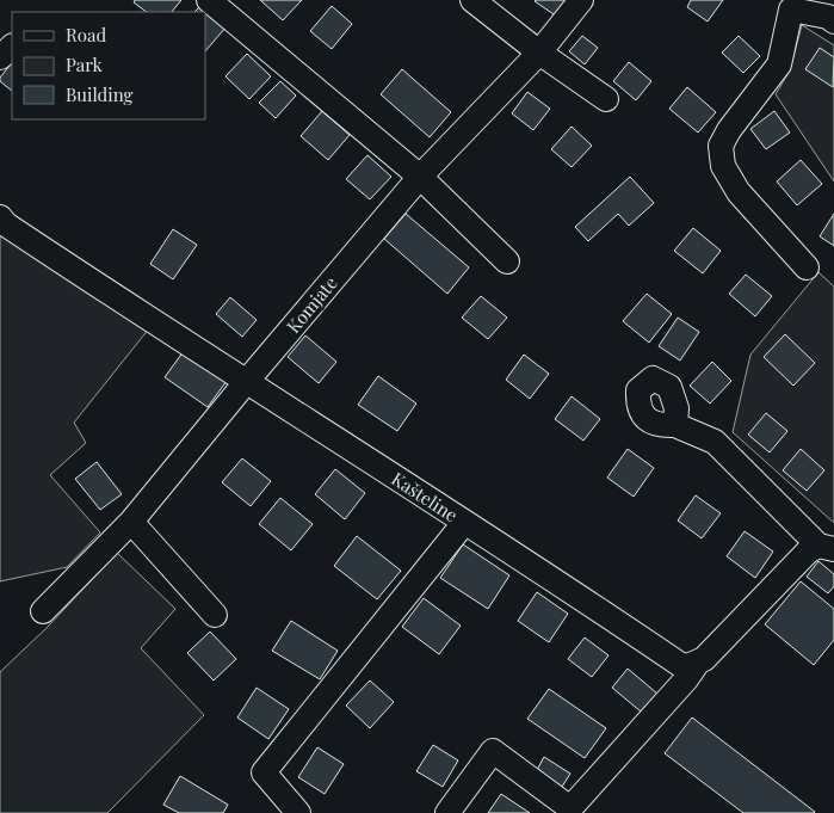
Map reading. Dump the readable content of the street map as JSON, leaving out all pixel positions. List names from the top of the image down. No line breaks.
{"streets":{"street":["Komjate","Kašteline"]},"crossings":[["Komjate","Kašteline"]],"legend":["Road","Park","Building"]}
